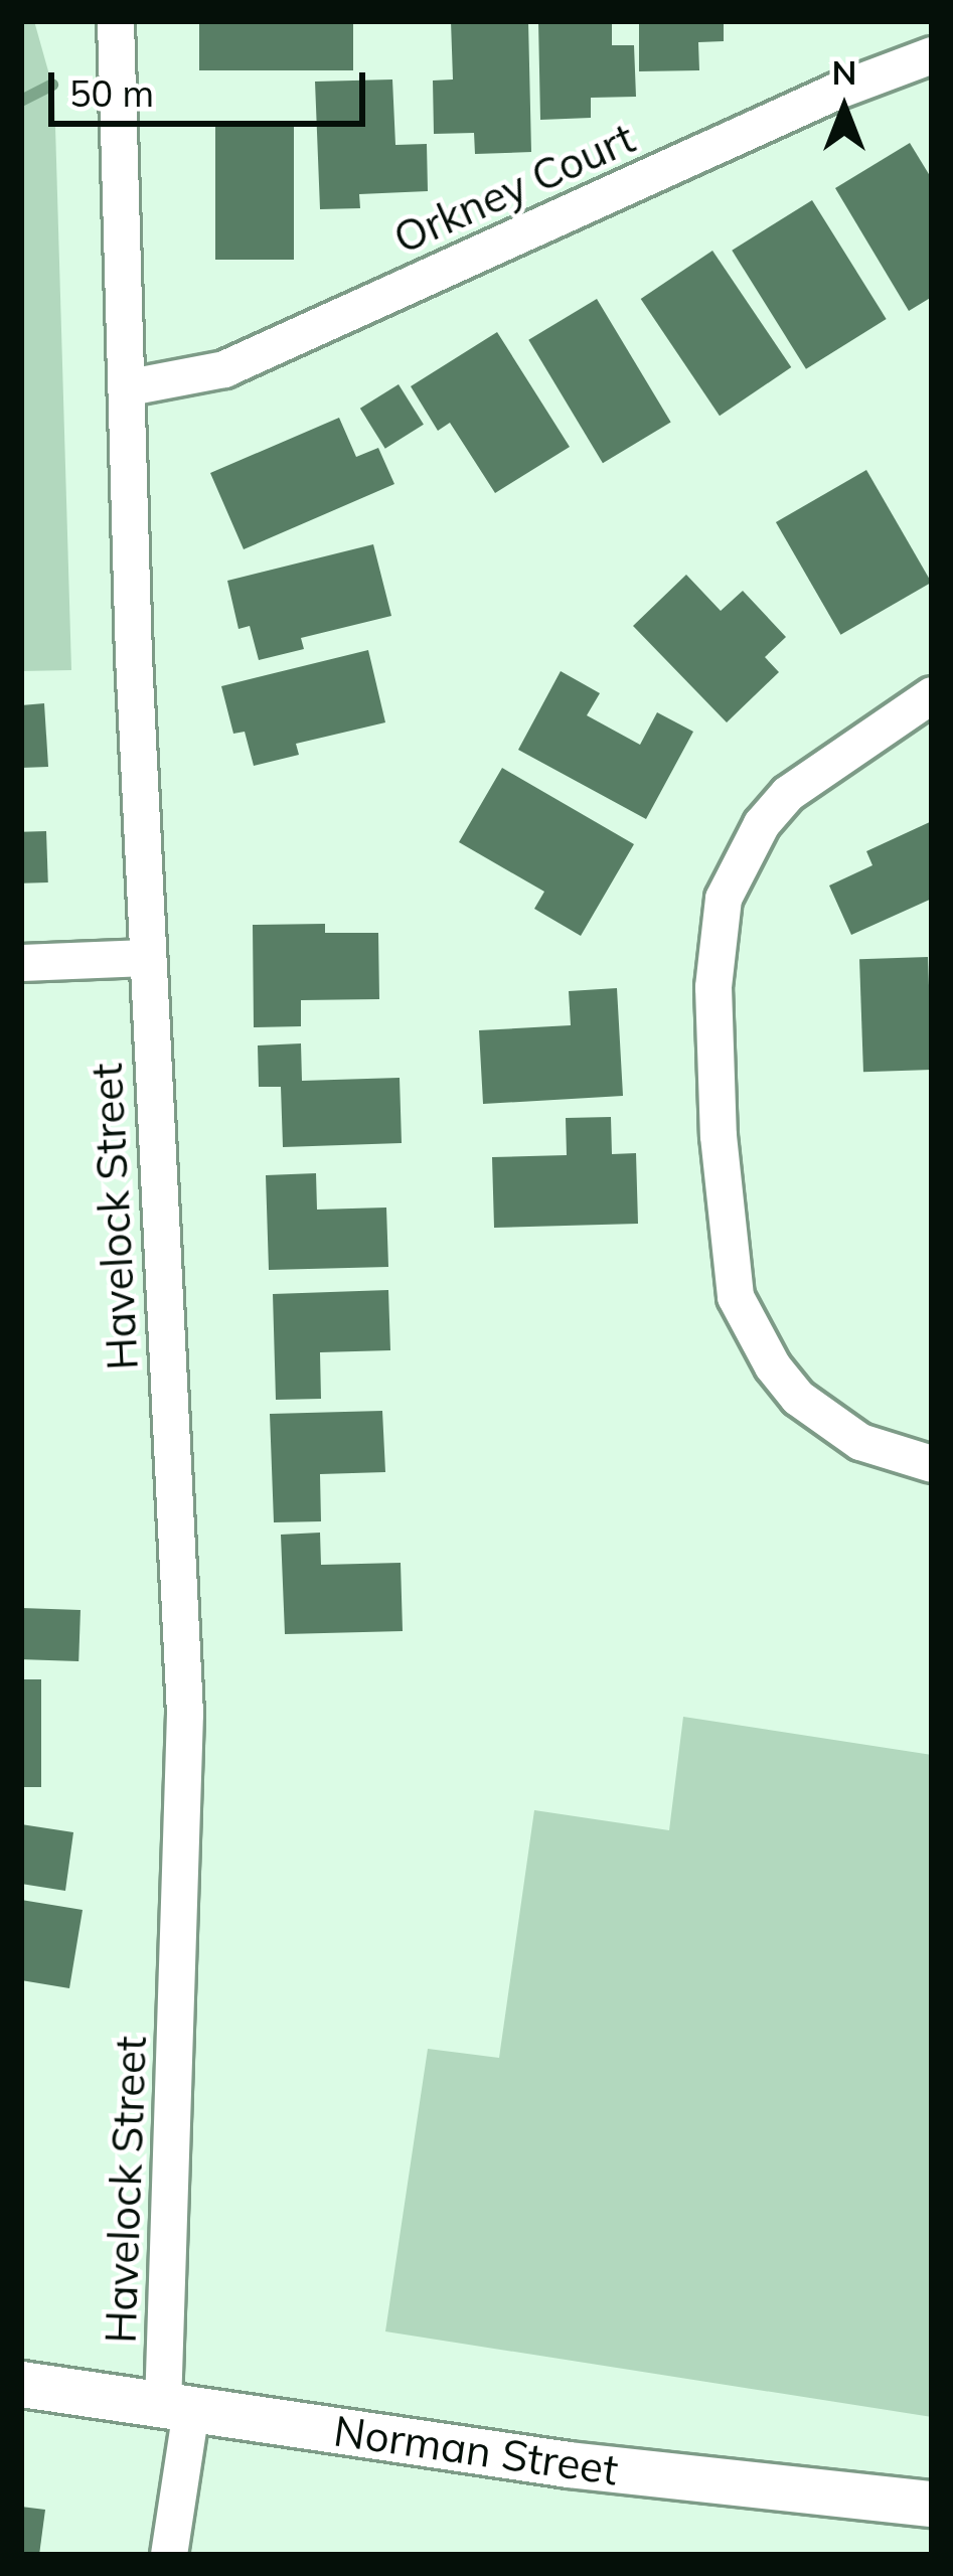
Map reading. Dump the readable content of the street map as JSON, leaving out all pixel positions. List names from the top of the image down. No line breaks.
{"streets":{"street":["Orkney Court","Havelock Street","Norman Street"]},"crossings":[["Orkney Court","Havelock Street"],["Havelock Street","Norman Street"]],"scale_bar":"50 m","north":"top"}
